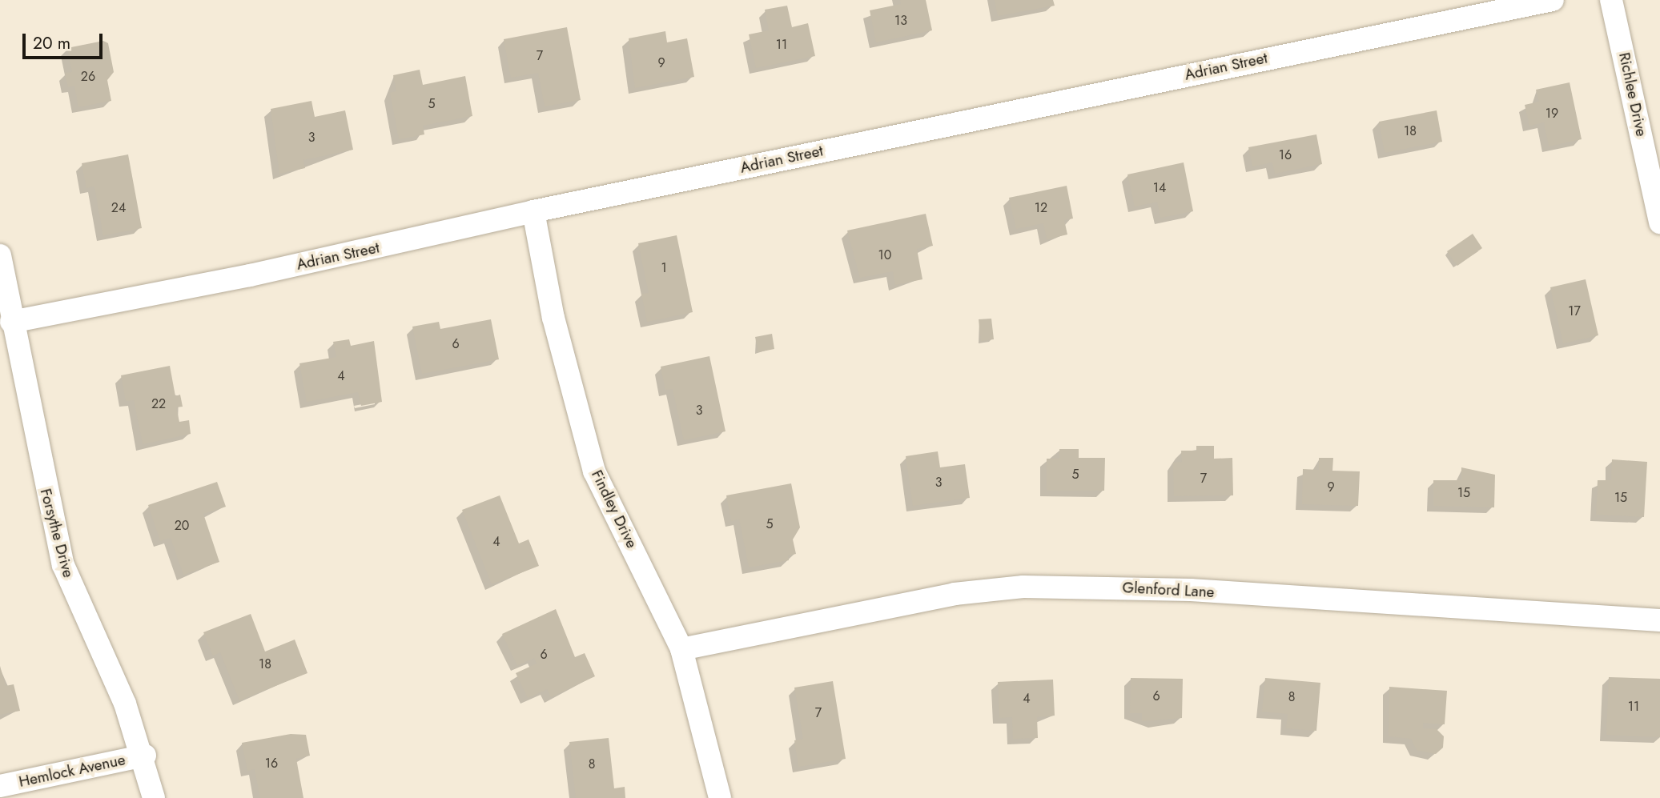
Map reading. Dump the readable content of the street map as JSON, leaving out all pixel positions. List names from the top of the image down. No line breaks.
{"streets":{"street":["Adrian Street","Richlee Drive","Findley Drive","Forsythe Drive","Glenford Lane","Hemlock Avenue"]},"crossings":[["Adrian Street","Findley Drive"],["Adrian Street","Forsythe Drive"],["Findley Drive","Glenford Lane"],["Forsythe Drive","Hemlock Avenue"]],"house_numbers":["13","11","7","9","26","5","19","18","3","16","14","24","12","10","1","17","6","4","22","3","5","7","3","9","15","15","5","20","4","6","18","6","8","4","11","7","16","8"],"scale_bar":"20 m"}
